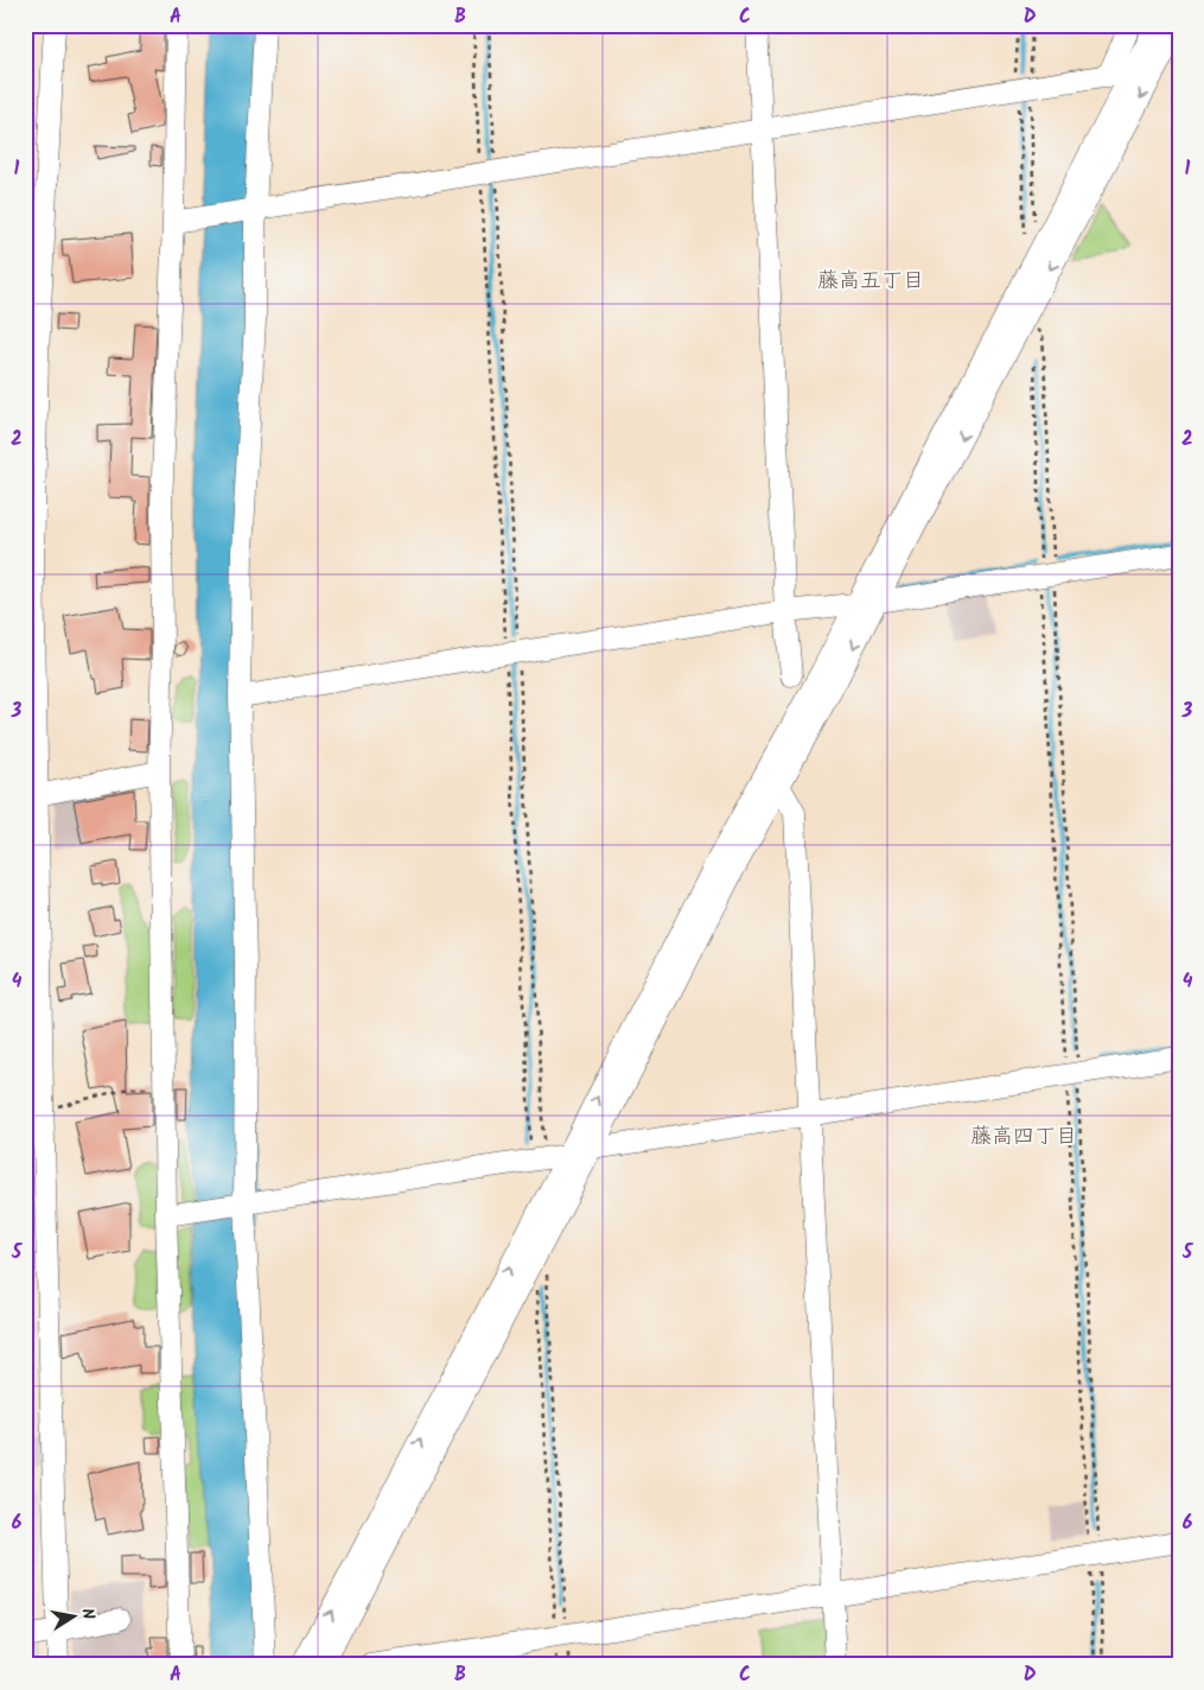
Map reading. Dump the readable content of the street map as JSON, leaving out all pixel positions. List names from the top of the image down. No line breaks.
{"districts":["藤高五丁目","藤高四丁目"],"north":"right","grid":{"columns":["A","B","C","D"],"rows":["1","2","3","4","5","6"]}}
